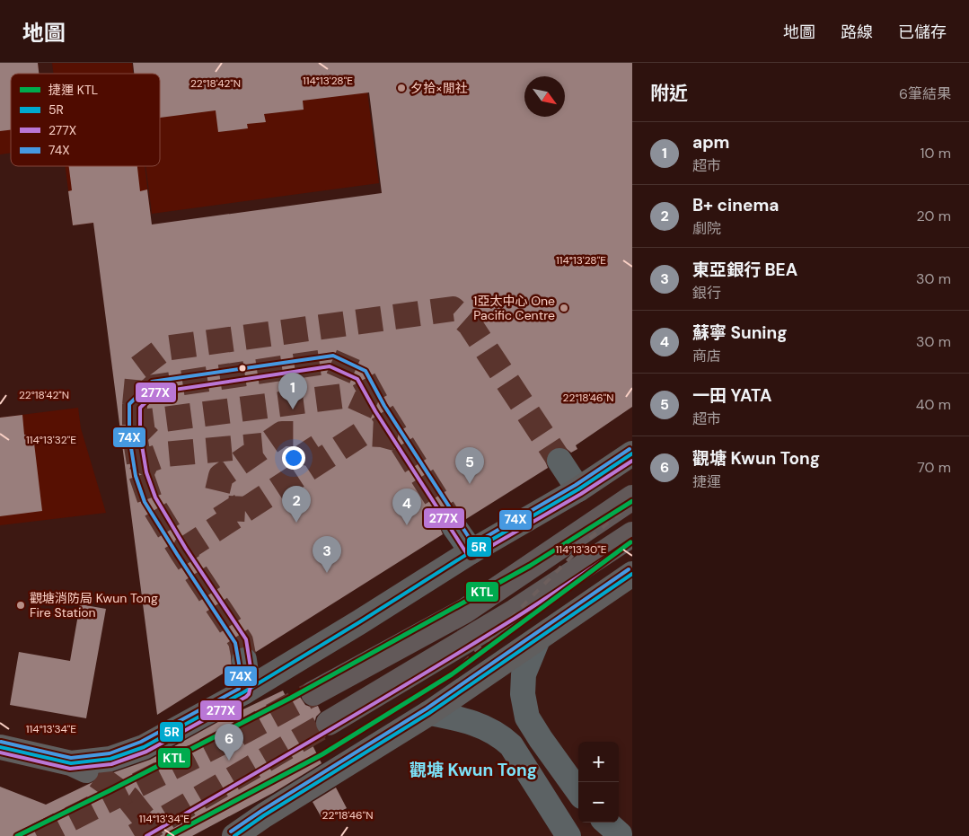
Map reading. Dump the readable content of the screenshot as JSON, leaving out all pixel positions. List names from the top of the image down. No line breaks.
{"districts":["觀塘 Kwun Tong"],"places":["夕拾×閒社","1亞太中心 One Pacific Centre","觀塘消防局 Kwun Tong Fire Station"],"lines":["transit line 74X","transit line 277X","transit line 5R","metro line KTL"],"legend":["捷運 KTL","5R","277X","74X"],"north":"bottom right","page":{"header":"地圖","nav":["地圖","路線","已儲存"],"heading":["附近","6筆結果"],"list":[{"mark":"1","name":"apm","note":"超市","value":"10 m"},{"mark":"2","name":"B+ cinema","note":"劇院","value":"20 m"},{"mark":"3","name":"東亞銀行 BEA","note":"銀行","value":"30 m"},{"mark":"4","name":"蘇寧 Suning","note":"商店","value":"30 m"},{"mark":"5","name":"一田 YATA","note":"超市","value":"40 m"},{"mark":"6","name":"觀塘 Kwun Tong","note":"捷運","value":"70 m"}],"pins":["1","5","2","4","3","6"],"map_buttons":["+","−"]},"coordinates":["114°13'28\"E","22°18'42\"N","22°18'46\"N","114°13'32\"E","114°13'30\"E","114°13'34\"E"]}
